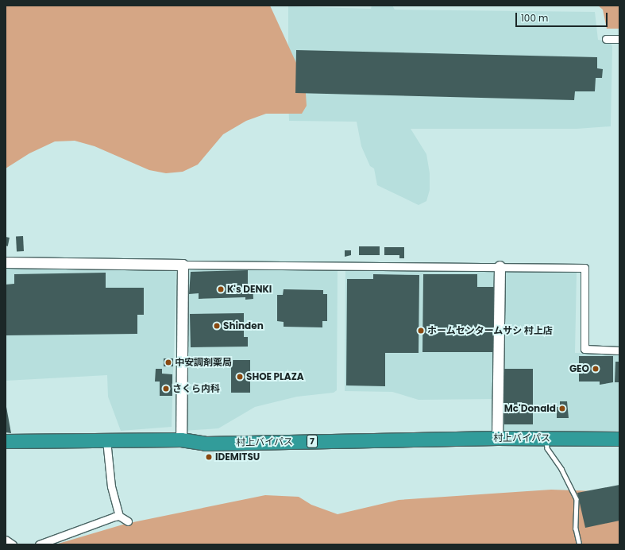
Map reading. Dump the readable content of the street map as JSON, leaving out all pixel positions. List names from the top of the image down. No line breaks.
{"streets":{"highway":["村上バイパス","7"]},"places":["K's DENKI","Shinden","ホームセンタームサシ 村上店","中安調剤薬局","GEO","SHOE PLAZA","さくら内科","Mc'Donald","IDEMITSU"],"scale_bar":"100 m"}
